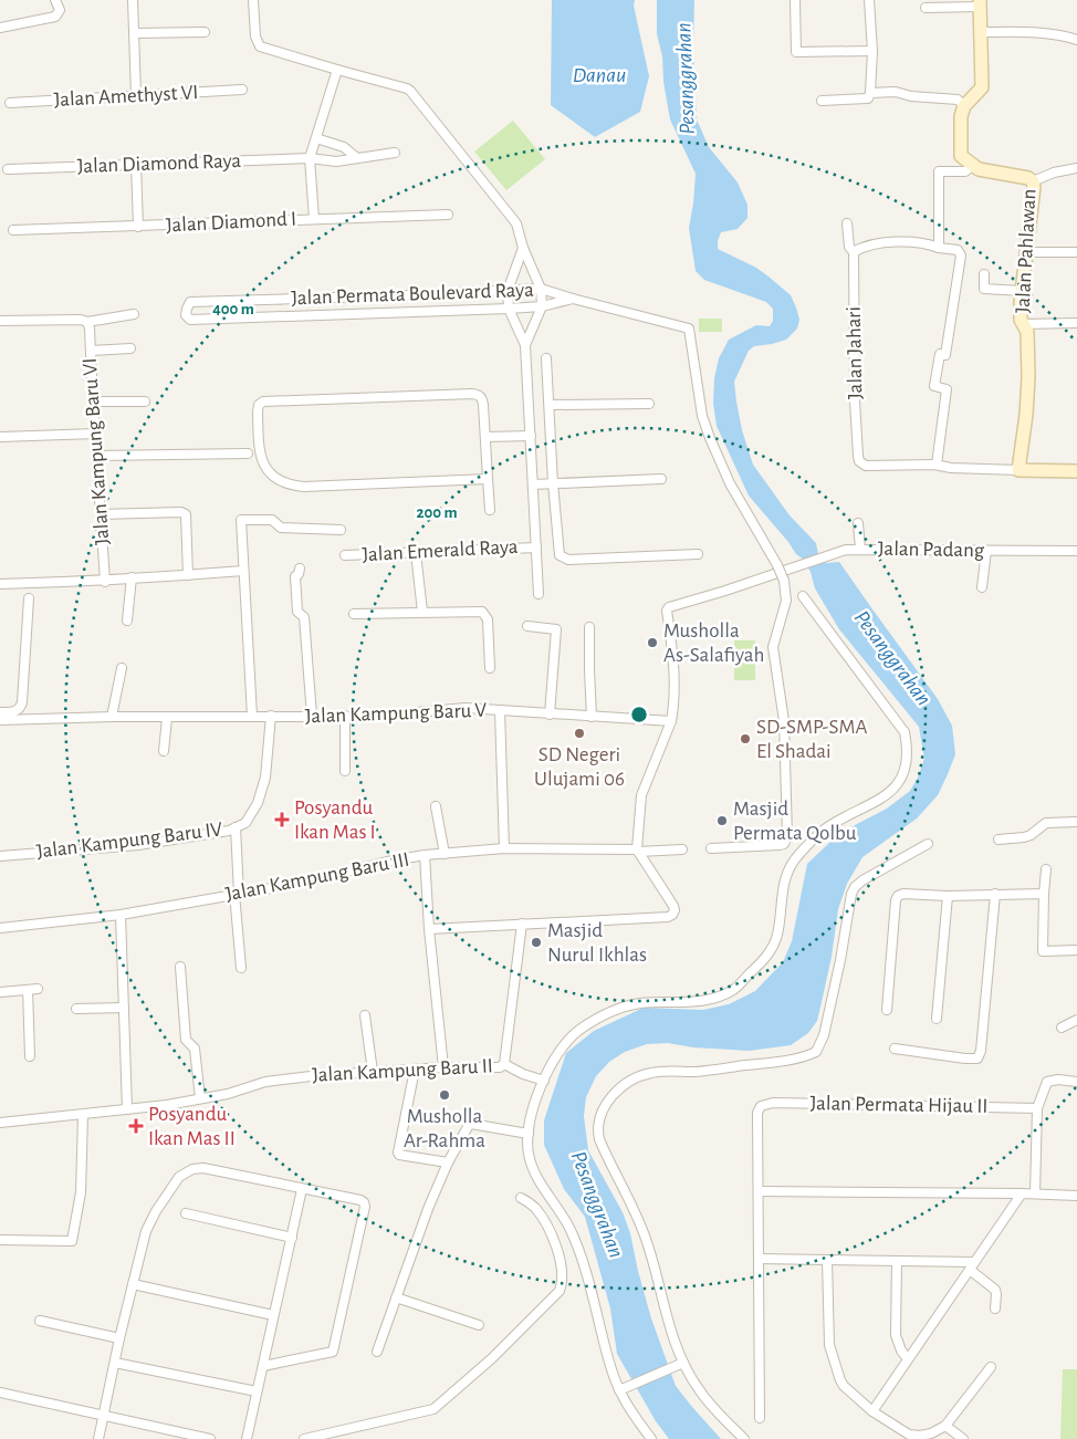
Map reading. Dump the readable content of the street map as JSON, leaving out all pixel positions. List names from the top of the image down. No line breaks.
{"streets":{"street":["Jalan Amethyst VI","Jalan Diamond Raya","Jalan Diamond I","Jalan Pahlawan","Jalan Permata Boulevard Raya","Jalan Jahari","Jalan Kampung Baru VI","Jalan Padang","Jalan Emerald Raya","Jalan Kampung Baru V","Jalan Kampung Baru IV","Jalan Kampung Baru III","Jalan Kampung Baru II","Jalan Permata Hijau II"]},"crossings":[["Jalan Pahlawan","Jalan Jahari"],["Jalan Padang","Jalan Kampung Baru V"],["Jalan Kampung Baru V","Jalan Kampung Baru IV"]],"water":["Danau","Pesanggrahan"],"places":{"other":["Musholla As-Salafiyah","SD Negeri Ulujami 06","SD-SMP-SMA El Shadai","Masjid Permata Qolbu","Masjid Nurul Ikhlas","Musholla Ar-Rahma"],"health":["Posyandu Ikan Mas I","Posyandu Ikan Mas II"]},"rings":["400 m","200 m"]}
